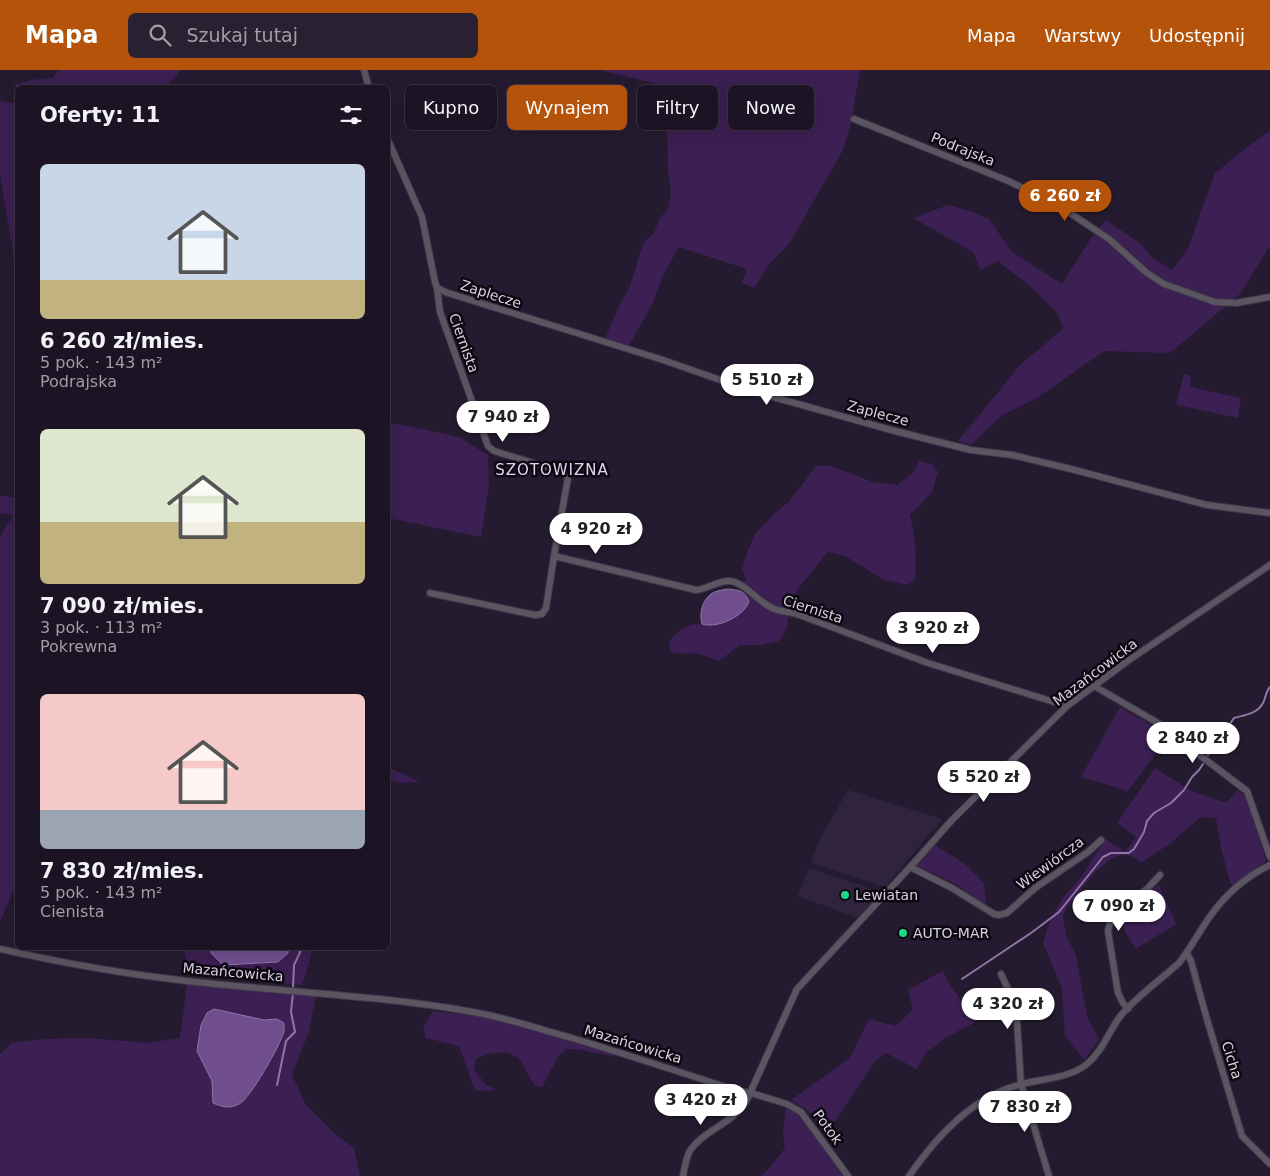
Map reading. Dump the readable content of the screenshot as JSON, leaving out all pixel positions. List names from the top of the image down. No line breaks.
{"streets":{"street":["Podrajska","Zaplecze","Ciernista","Mazańcowicka","Wiewiórcza","Cicha","Potok"]},"crossings":[["Zaplecze","Ciernista"],["Ciernista","Mazańcowicka"],["Mazańcowicka","Wiewiórcza"],["Mazańcowicka","Potok"]],"districts":["SZOTOWIZNA"],"places":["Lewiatan","AUTO-MAR"],"page":{"header":"Mapa","search":"Szukaj tutaj","nav":["Mapa","Warstwy","Udostępnij"],"chip":["Kupno","Wynajem","Filtry","Nowe"],"heading":"Oferty: 11","list":[{"name":"6 260 zł/mies.","note":"5 pok. · 143 m² · Podrajska"},{"name":"7 090 zł/mies.","note":"3 pok. · 113 m² · Pokrewna"},{"name":"7 830 zł/mies.","note":"5 pok. · 143 m² · Cienista"}],"price":["6 260 zł","5 510 zł","7 940 zł","4 920 zł","3 920 zł","2 840 zł","5 520 zł","7 090 zł","4 320 zł","3 420 zł","7 830 zł"]}}
